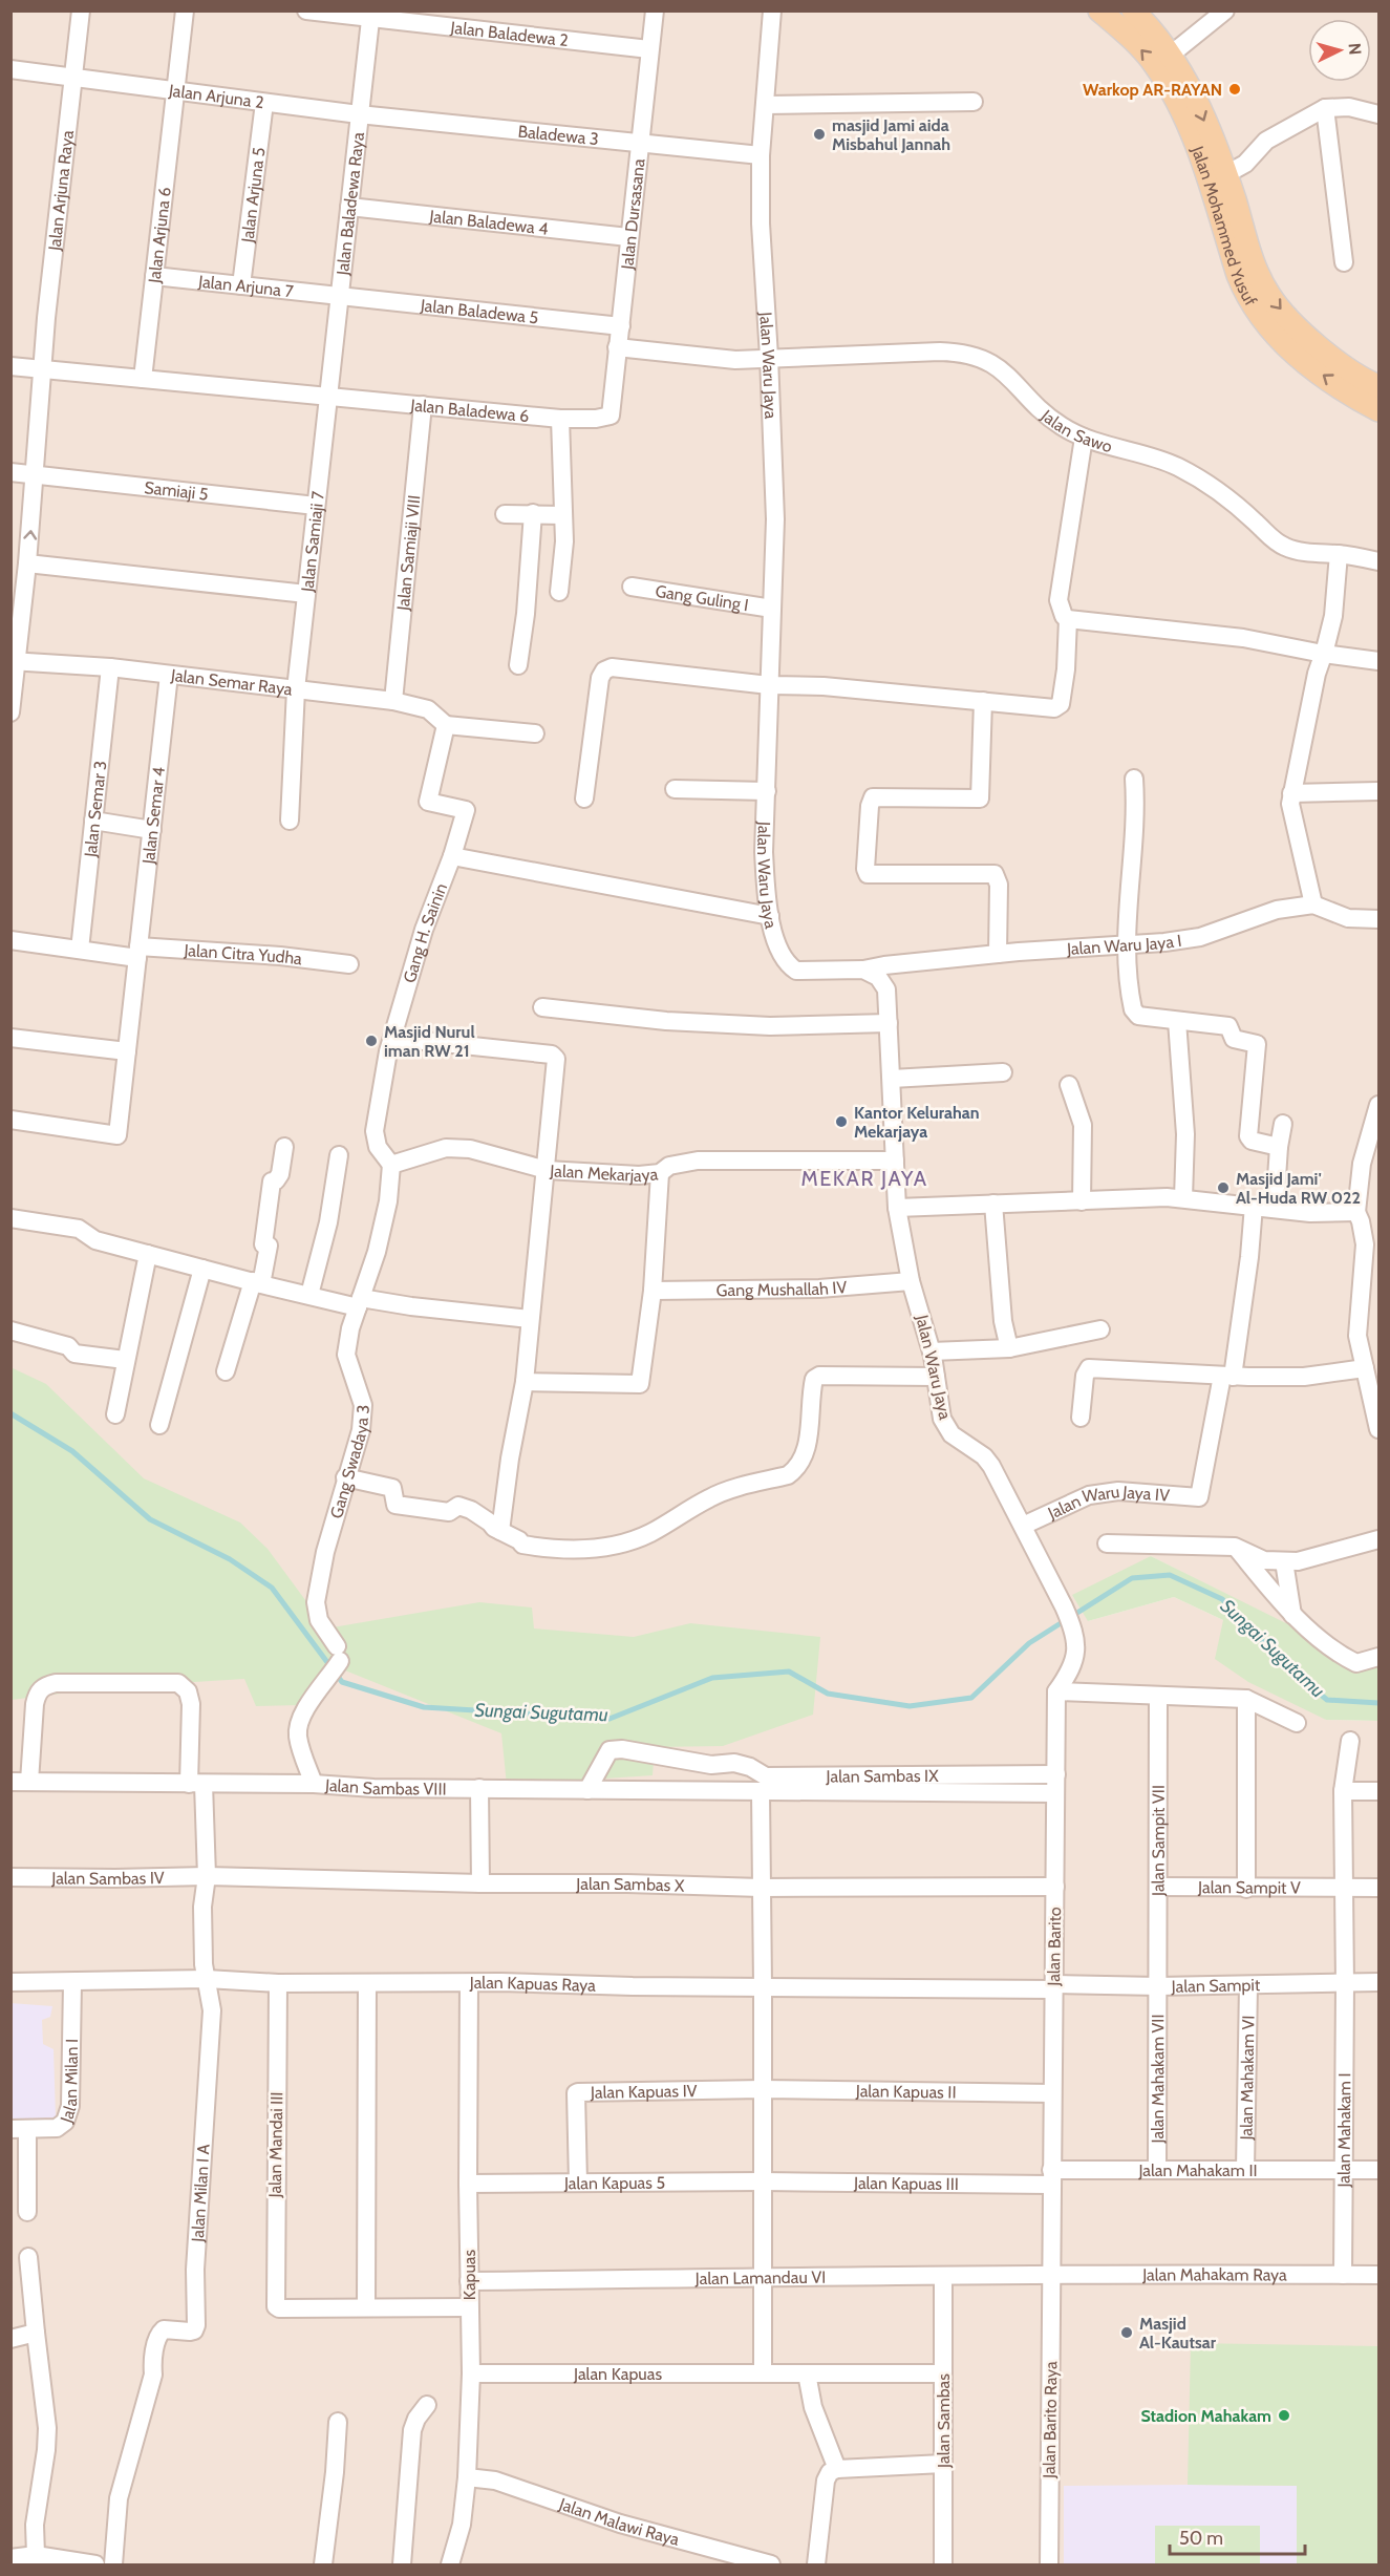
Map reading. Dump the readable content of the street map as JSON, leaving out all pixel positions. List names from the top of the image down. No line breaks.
{"streets":{"main road":["Jalan Mohammed Yusuf"],"street":["Jalan Baladewa 2","Jalan Arjuna 2","Baladewa 3","Jalan Arjuna Raya","Jalan Arjuna 5","Jalan Baladewa Raya","Jalan Dursasana","Jalan Baladewa 4","Jalan Arjuna 6","Jalan Arjuna 7","Jalan Baladewa 5","Jalan Waru Jaya","Jalan Baladewa 6","Jalan Sawo","Samiaji 5","Jalan Samiaji 7","Jalan Samiaji VIII","Gang Guling I","Jalan Semar Raya","Jalan Semar 3","Jalan Semar 4","Gang H. Sainin","Jalan Waru Jaya I","Jalan Citra Yudha","Jalan Mekarjaya","Gang Mushallah IV","Gang Swadaya 3","Jalan Waru Jaya IV","Jalan Sambas IX","Jalan Sambas VIII","Jalan Sampit VII","Jalan Sambas IV","Jalan Sambas X","Jalan Sampit V","Jalan Barito","Jalan Kapuas Raya","Jalan Sampit","Jalan Mahakam VI","Jalan Milan I","Jalan Mahakam VII","Jalan Kapuas IV","Jalan Kapuas II","Jalan Mahakam I","Jalan Mandai III","Jalan Mahakam II","Jalan Kapuas 5","Jalan Kapuas III","Jalan Milan I A","Jalan Mahakam Raya","Kapuas","Jalan Lamandau VI","Jalan Kapuas","Jalan Barito Raya","Jalan Sambas","Jalan Malawi Raya"]},"crossings":[["Jalan Baladewa 2","Jalan Baladewa Raya"],["Jalan Baladewa 2","Jalan Dursasana"],["Jalan Arjuna 2","Baladewa 3"],["Jalan Arjuna 2","Jalan Arjuna Raya"],["Jalan Arjuna 2","Jalan Arjuna 5"],["Jalan Arjuna 2","Jalan Baladewa Raya"],["Jalan Arjuna 2","Jalan Arjuna 6"],["Baladewa 3","Jalan Baladewa Raya"],["Baladewa 3","Jalan Dursasana"],["Baladewa 3","Jalan Waru Jaya"],["Jalan Arjuna Raya","Jalan Baladewa 6"],["Jalan Arjuna Raya","Samiaji 5"],["Jalan Arjuna Raya","Jalan Semar Raya"],["Jalan Arjuna 5","Jalan Arjuna 7"],["Jalan Baladewa Raya","Jalan Baladewa 4"],["Jalan Baladewa Raya","Jalan Arjuna 7"],["Jalan Baladewa Raya","Jalan Baladewa 5"],["Jalan Baladewa Raya","Jalan Baladewa 6"],["Jalan Baladewa Raya","Jalan Samiaji 7"],["Jalan Dursasana","Jalan Baladewa 4"],["Jalan Dursasana","Jalan Baladewa 5"],["Jalan Dursasana","Jalan Baladewa 6"],["Jalan Dursasana","Jalan Sawo"],["Jalan Arjuna 6","Jalan Arjuna 7"],["Jalan Arjuna 6","Jalan Baladewa 6"],["Jalan Arjuna 7","Jalan Baladewa 5"],["Jalan Waru Jaya","Jalan Sawo"],["Jalan Waru Jaya","Gang Guling I"],["Jalan Waru Jaya","Jalan Waru Jaya I"],["Jalan Waru Jaya","Jalan Mekarjaya"],["Jalan Waru Jaya","Gang Mushallah IV"],["Jalan Waru Jaya","Jalan Waru Jaya IV"],["Jalan Waru Jaya","Jalan Barito"],["Jalan Baladewa 6","Jalan Samiaji 7"],["Jalan Baladewa 6","Jalan Samiaji VIII"],["Samiaji 5","Jalan Samiaji 7"],["Jalan Samiaji 7","Jalan Semar Raya"],["Jalan Samiaji VIII","Jalan Semar Raya"],["Jalan Semar Raya","Jalan Semar 3"],["Jalan Semar Raya","Jalan Semar 4"],["Jalan Semar Raya","Gang H. Sainin"],["Jalan Semar 3","Jalan Citra Yudha"],["Jalan Semar 4","Jalan Citra Yudha"],["Gang H. Sainin","Jalan Mekarjaya"],["Gang H. Sainin","Gang Swadaya 3"],["Jalan Mekarjaya","Gang Swadaya 3"],["Gang Swadaya 3","Jalan Sambas VIII"],["Jalan Sambas IX","Jalan Sambas VIII"],["Jalan Sambas IX","Jalan Barito"],["Jalan Sambas VIII","Jalan Barito"],["Jalan Sampit VII","Jalan Sampit V"],["Jalan Sampit VII","Jalan Sampit"],["Jalan Sampit VII","Jalan Mahakam VII"],["Jalan Sambas IV","Jalan Sambas X"],["Jalan Sambas X","Jalan Barito"],["Jalan Sampit V","Jalan Mahakam I"],["Jalan Barito","Jalan Kapuas Raya"],["Jalan Barito","Jalan Sampit"],["Jalan Barito","Jalan Kapuas II"],["Jalan Barito","Jalan Mahakam II"],["Jalan Barito","Jalan Kapuas III"],["Jalan Barito","Jalan Mahakam Raya"],["Jalan Barito","Jalan Lamandau VI"],["Jalan Barito","Jalan Barito Raya"],["Jalan Kapuas Raya","Jalan Sampit"],["Jalan Kapuas Raya","Jalan Milan I"],["Jalan Kapuas Raya","Jalan Mandai III"],["Jalan Kapuas Raya","Jalan Milan I A"],["Jalan Kapuas Raya","Kapuas"],["Jalan Sampit","Jalan Mahakam VI"],["Jalan Sampit","Jalan Mahakam VII"],["Jalan Sampit","Jalan Mahakam I"],["Jalan Mahakam VI","Jalan Mahakam II"],["Jalan Mahakam VII","Jalan Mahakam II"],["Jalan Kapuas IV","Jalan Kapuas II"],["Jalan Kapuas IV","Jalan Kapuas 5"],["Jalan Mahakam I","Jalan Mahakam II"],["Jalan Mahakam I","Jalan Mahakam Raya"],["Jalan Mahakam II","Jalan Kapuas III"],["Jalan Kapuas 5","Jalan Kapuas III"],["Jalan Kapuas 5","Kapuas"],["Jalan Mahakam Raya","Jalan Lamandau VI"],["Jalan Mahakam Raya","Jalan Barito Raya"],["Kapuas","Jalan Lamandau VI"],["Kapuas","Jalan Kapuas"],["Kapuas","Jalan Malawi Raya"],["Jalan Lamandau VI","Jalan Barito Raya"],["Jalan Lamandau VI","Jalan Sambas"],["Jalan Kapuas","Jalan Sambas"]],"districts":["MEKAR JAYA"],"water":["Sungai Sugutamu"],"places":["Warkop AR-RAYAN","masjid Jami aida Misbahul Jannah","Masjid Nurul iman RW 21","Kantor Kelurahan Mekarjaya","Masjid Jami' Al-Huda RW 022","Masjid Al-Kautsar","Stadion Mahakam"],"scale_bar":"50 m","north":"right"}
